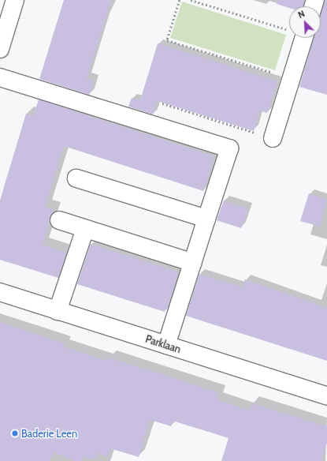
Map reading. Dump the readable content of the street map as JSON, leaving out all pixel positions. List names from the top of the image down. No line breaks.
{"streets":{"street":["Parklaan"]},"places":["Baderie Leen"],"north":"top left"}
